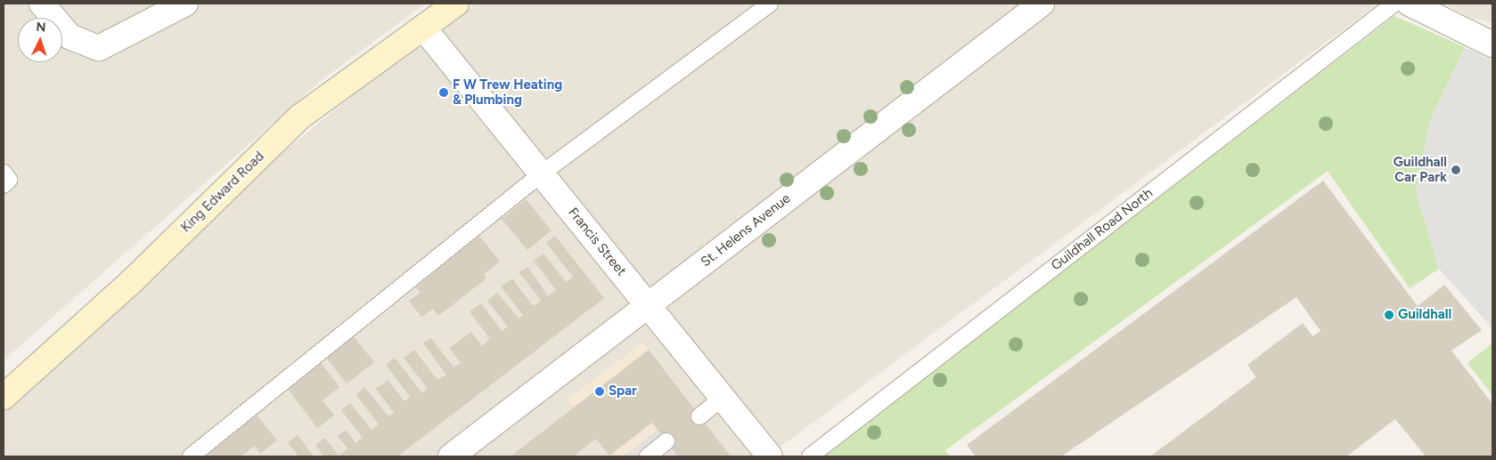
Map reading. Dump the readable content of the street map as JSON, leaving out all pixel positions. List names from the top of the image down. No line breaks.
{"streets":{"street":["King Edward Road","St. Helens Avenue","Francis Street"],"lane":["Guildhall Road North"]},"crossings":[["King Edward Road","Francis Street"],["St. Helens Avenue","Francis Street"]],"places":["F W Trew Heating & Plumbing","Guildhall Car Park","Guildhall","Spar"],"north":"top"}
